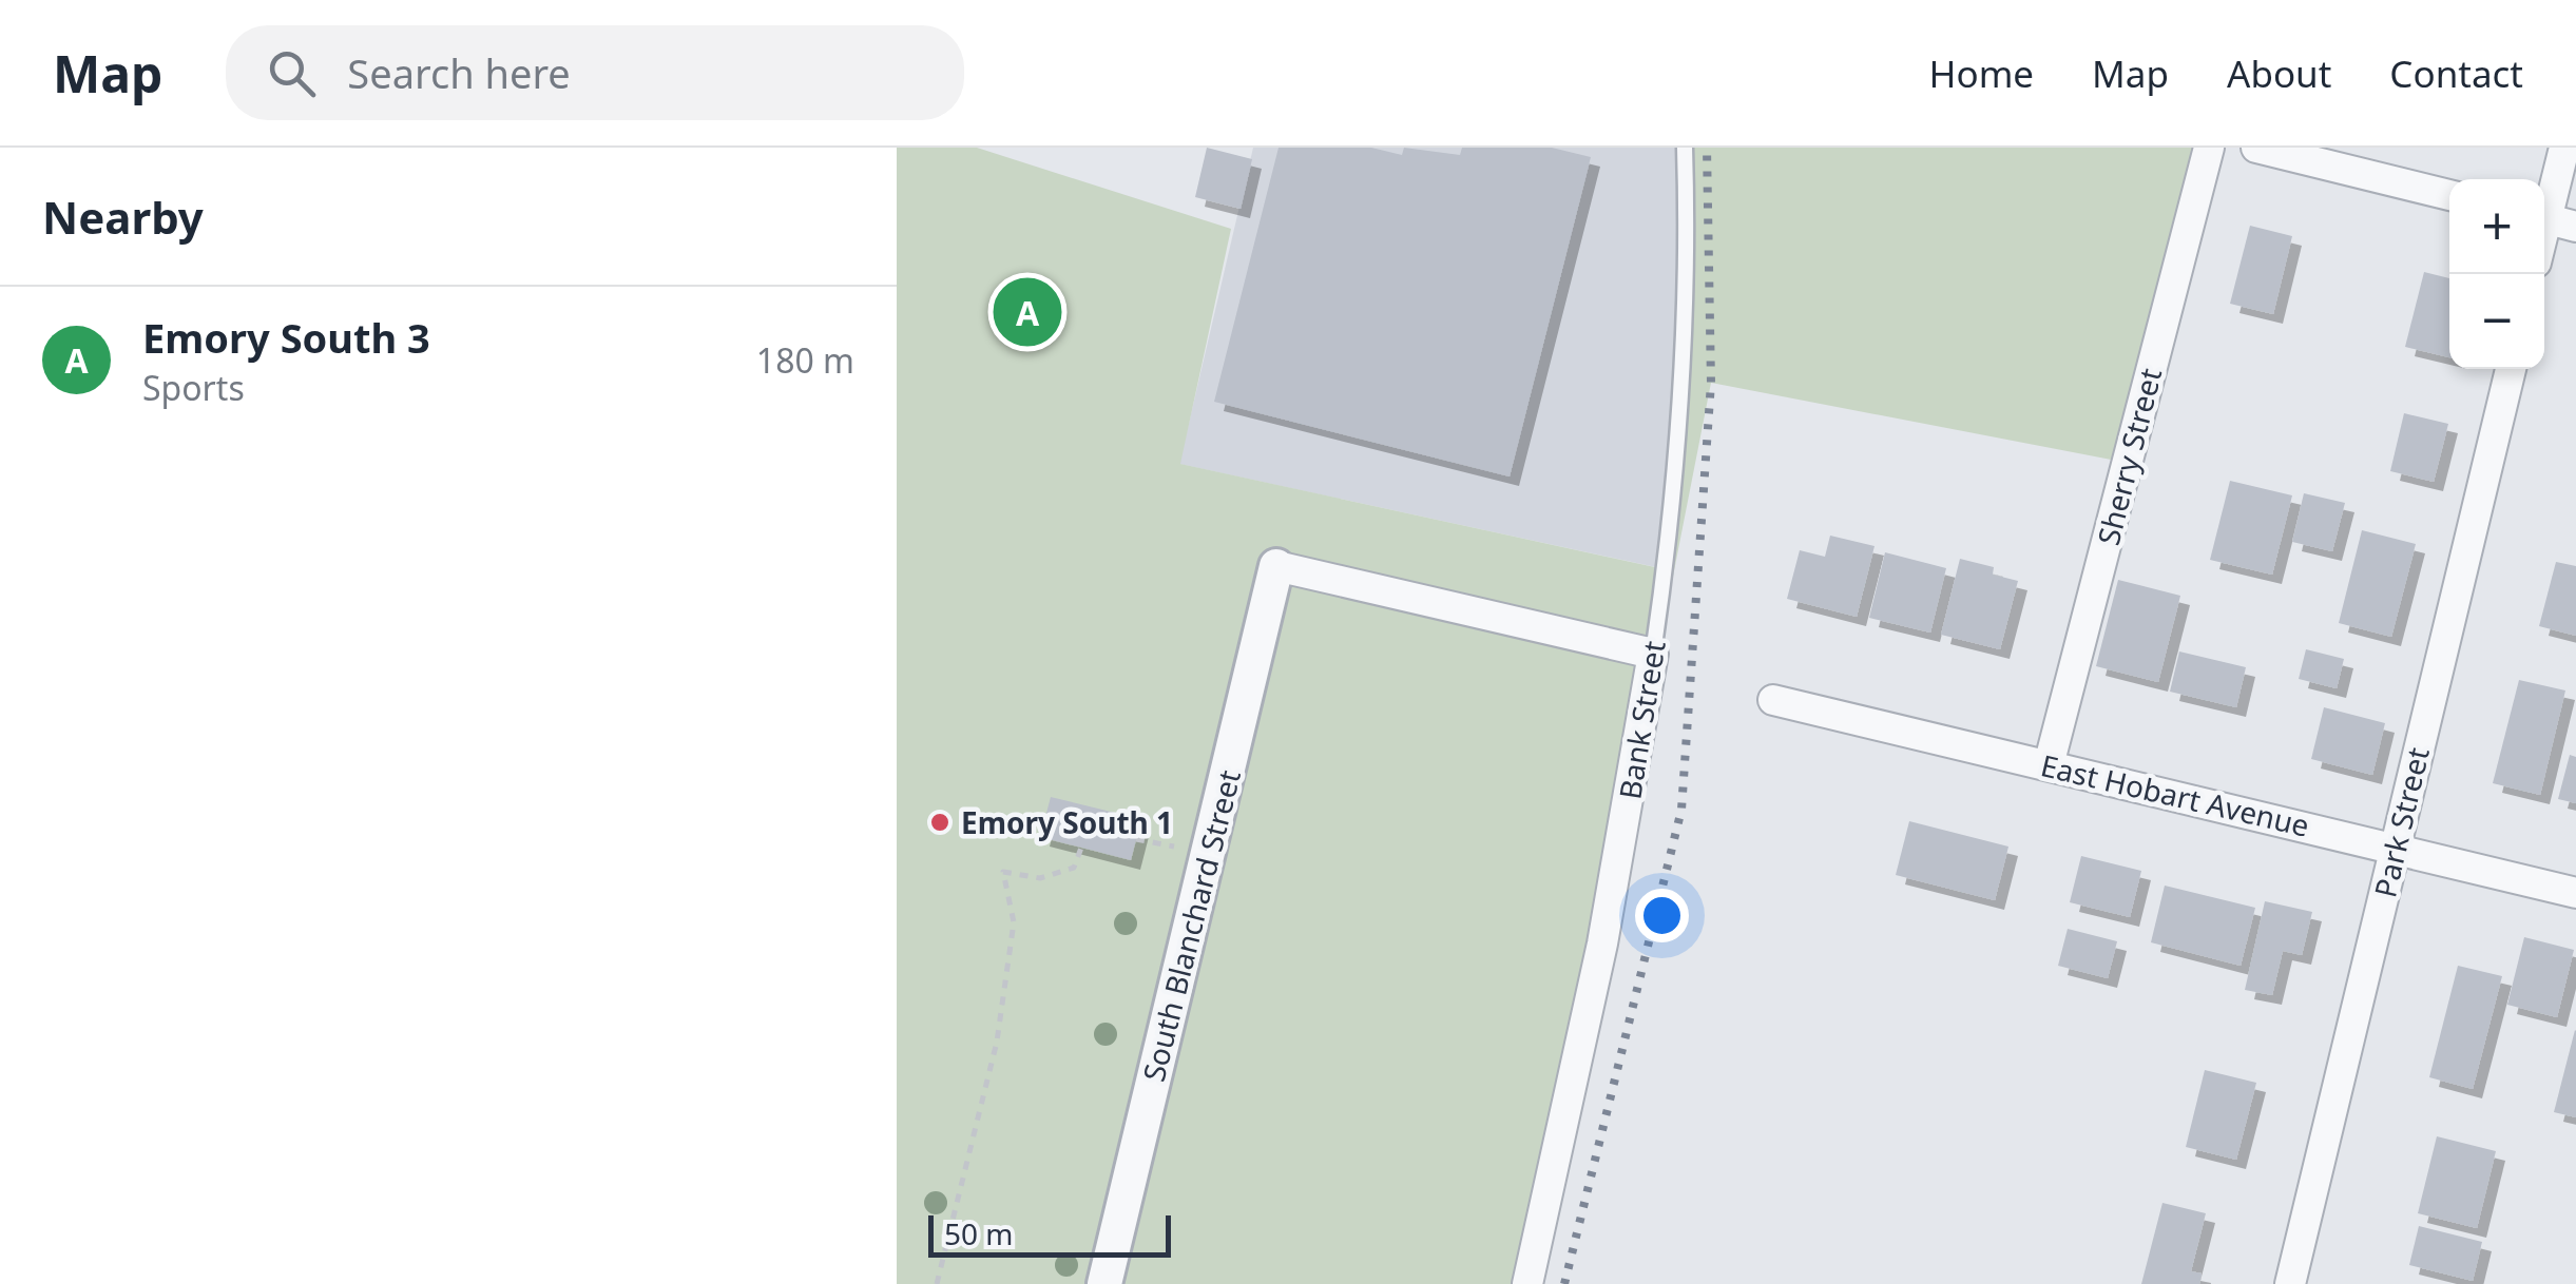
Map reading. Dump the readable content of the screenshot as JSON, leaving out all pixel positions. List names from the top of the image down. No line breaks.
{"streets":{"street":["Sherry Street","Bank Street","East Hobart Avenue","Park Street","South Blanchard Street"]},"crossings":[["Sherry Street","East Hobart Avenue"],["East Hobart Avenue","Park Street"]],"places":["Emory South 1"],"scale_bar":"50 m","page":{"header":"Map","search":"Search here","nav":["Home","Map","About","Contact"],"heading":"Nearby","map_buttons":["+","−"],"pins":"A","list":[{"mark":"A","name":"Emory South 3","note":"Sports","value":"180 m"}],"scale":"50 m"}}
